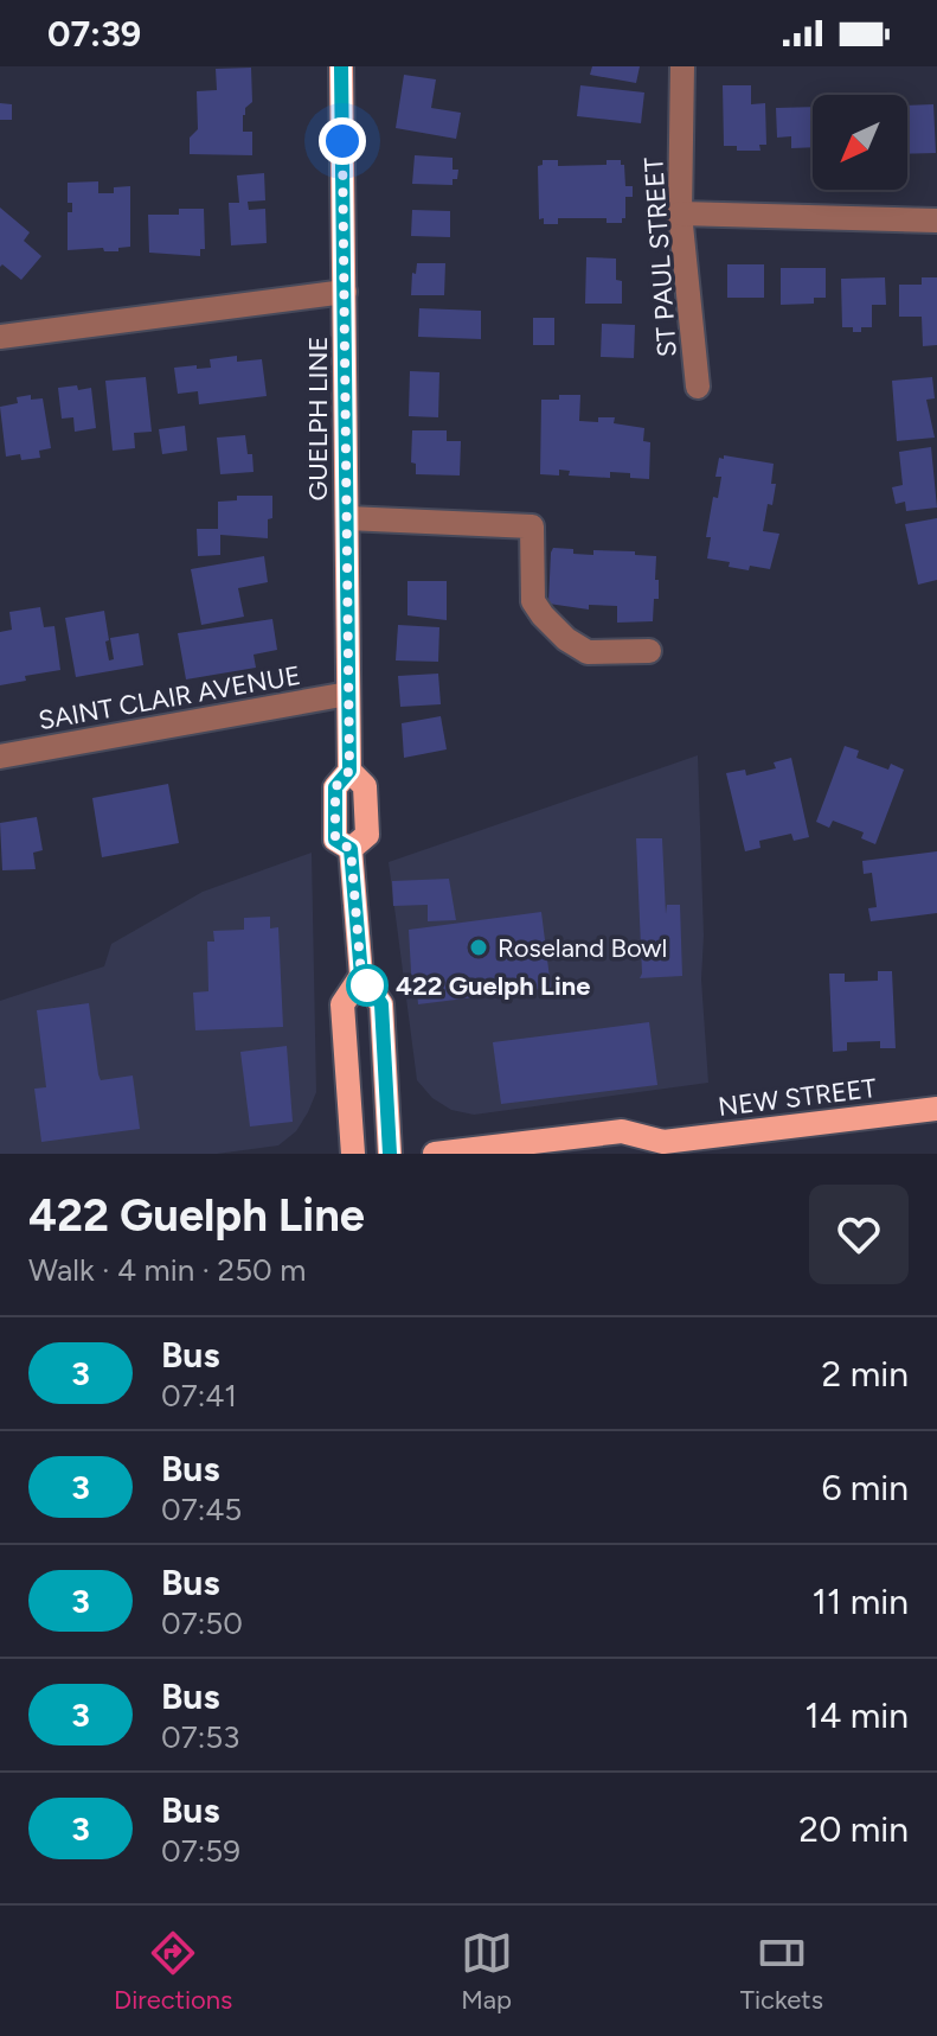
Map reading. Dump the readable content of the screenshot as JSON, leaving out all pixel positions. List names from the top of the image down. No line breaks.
{"streets":{"main road":["GUELPH LINE","NEW STREET"],"street":["ST PAUL STREET","SAINT CLAIR AVENUE"]},"crossings":[["GUELPH LINE","SAINT CLAIR AVENUE"]],"places":["Roseland Bowl","422 Guelph Line"],"lines":["bus line 3"],"north":"bottom left","page":{"status":"07:39","heading":["422 Guelph Line","Walk · 4 min · 250 m"],"list":[{"mark":"3","name":"Bus","note":"07:41","value":"2 min"},{"mark":"3","name":"Bus","note":"07:45","value":"6 min"},{"mark":"3","name":"Bus","note":"07:50","value":"11 min"},{"mark":"3","name":"Bus","note":"07:53","value":"14 min"},{"mark":"3","name":"Bus","note":"07:59","value":"20 min"}],"tabs":["Directions","Map","Tickets"]}}
